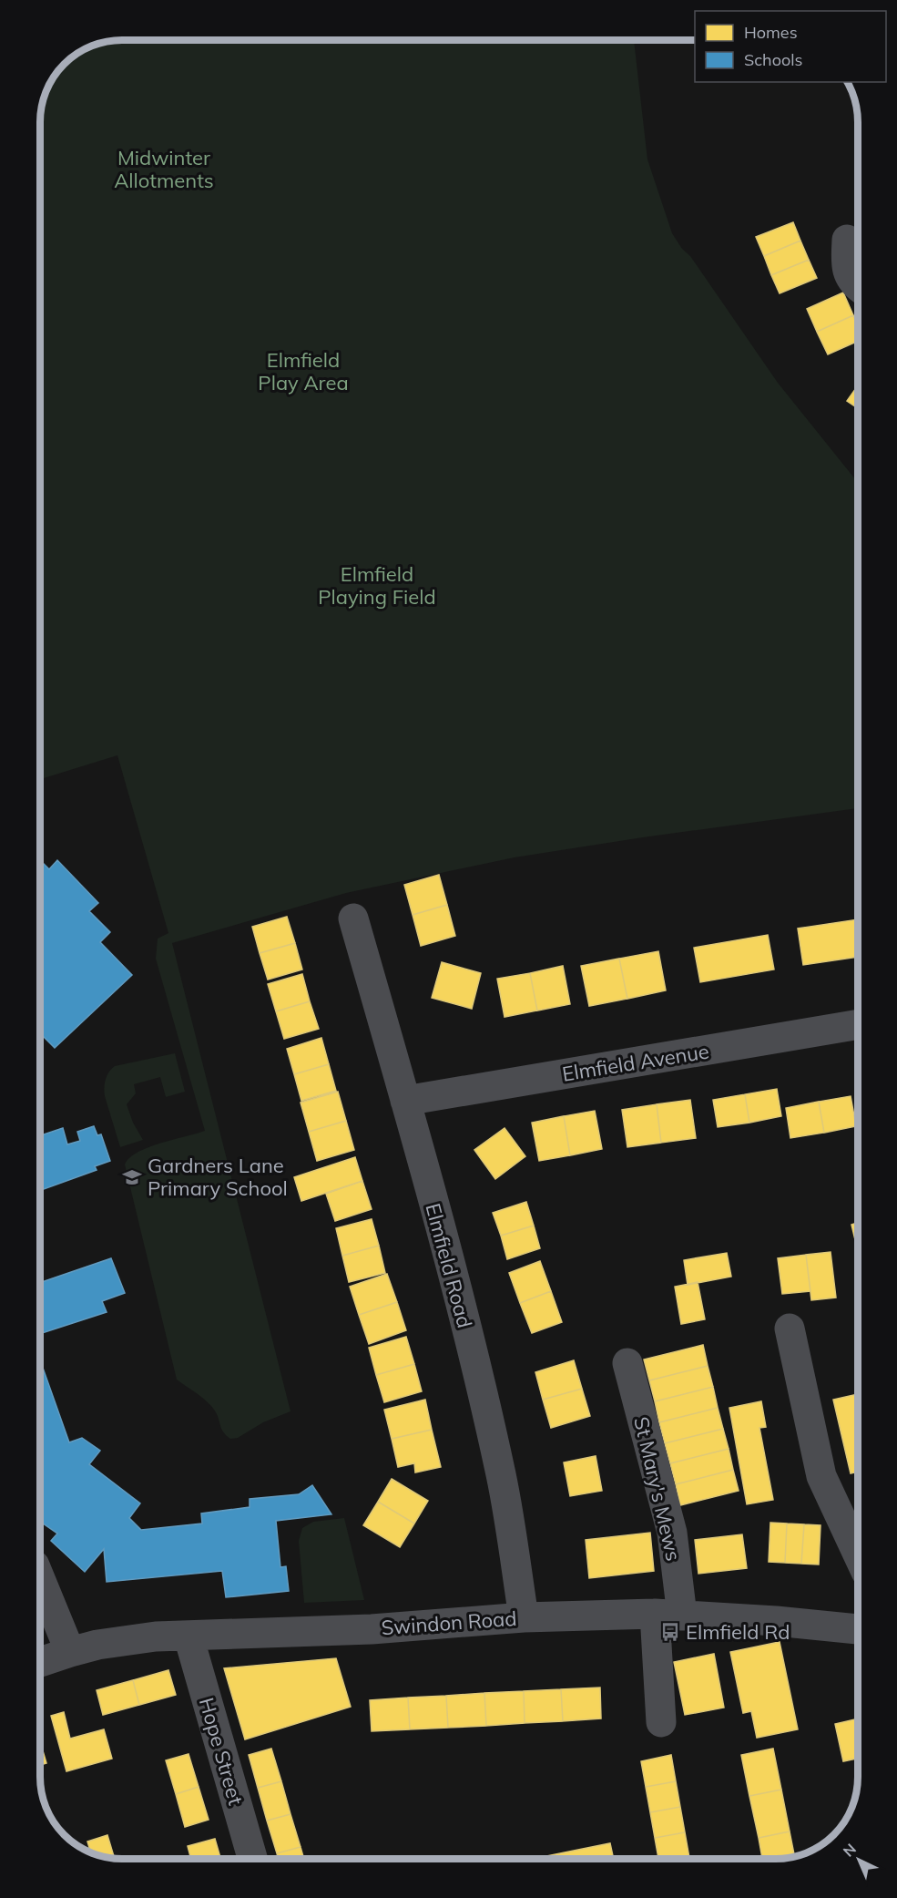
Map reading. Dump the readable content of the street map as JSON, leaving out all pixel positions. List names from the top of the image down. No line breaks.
{"streets":{"street":["Elmfield Avenue","Elmfield Road","St Mary's Mews","Swindon Road","Hope Street"]},"crossings":[["Elmfield Avenue","Elmfield Road"],["Elmfield Road","Swindon Road"],["St Mary's Mews","Swindon Road"],["Swindon Road","Hope Street"]],"parks":["Midwinter Allotments","Elmfield Play Area","Elmfield Playing Field"],"places":{"school or university":["Gardners Lane Primary School"],"bus stop":["Elmfield Rd"]},"legend":["Homes","Schools"],"north":"top left"}
